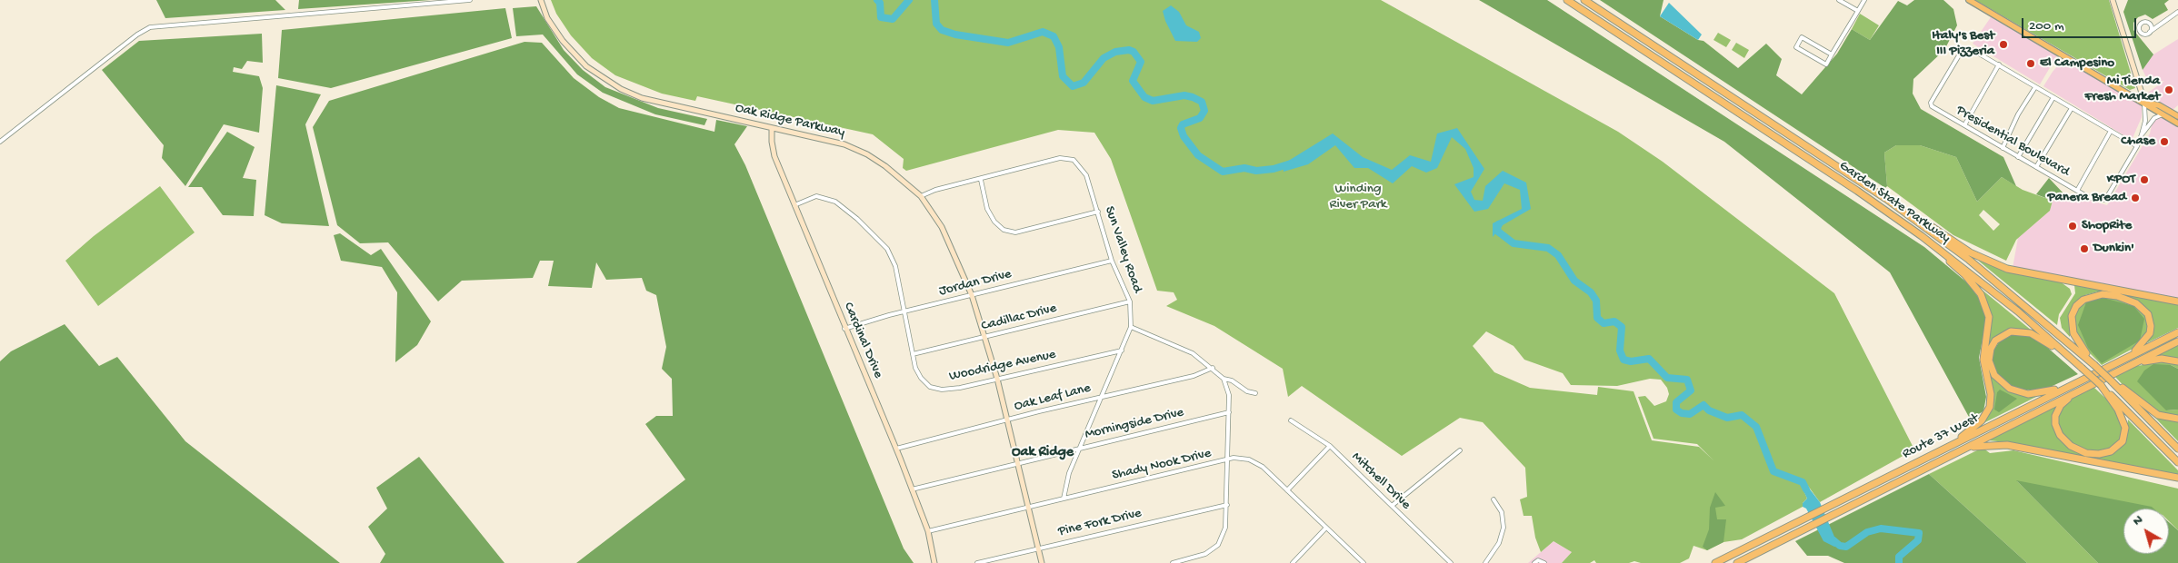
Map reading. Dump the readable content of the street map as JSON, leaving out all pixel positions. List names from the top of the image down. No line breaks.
{"streets":{"highway":["Garden State Parkway","Route 37 West"],"main road":["Oak Ridge Parkway","Cardinal Drive"],"street":["Presidential Boulevard","Sun Valley Road","Jordan Drive","Cadillac Drive","Woodridge Avenue","Oak Leaf Lane","Morningside Drive","Shady Nook Drive","Mitchell Drive","Pine Fork Drive"]},"crossings":[["Oak Ridge Parkway","Sun Valley Road"],["Oak Ridge Parkway","Jordan Drive"],["Oak Ridge Parkway","Cadillac Drive"],["Oak Ridge Parkway","Cardinal Drive"],["Oak Ridge Parkway","Woodridge Avenue"],["Oak Ridge Parkway","Oak Leaf Lane"],["Oak Ridge Parkway","Morningside Drive"],["Oak Ridge Parkway","Shady Nook Drive"],["Oak Ridge Parkway","Pine Fork Drive"],["Sun Valley Road","Jordan Drive"],["Sun Valley Road","Cadillac Drive"],["Sun Valley Road","Woodridge Avenue"],["Sun Valley Road","Oak Leaf Lane"],["Sun Valley Road","Morningside Drive"],["Sun Valley Road","Shady Nook Drive"],["Jordan Drive","Cardinal Drive"],["Jordan Drive","Woodridge Avenue"],["Cadillac Drive","Woodridge Avenue"],["Cardinal Drive","Woodridge Avenue"],["Cardinal Drive","Oak Leaf Lane"],["Cardinal Drive","Morningside Drive"],["Cardinal Drive","Shady Nook Drive"]],"districts":["Oak Ridge"],"parks":["Winding River Park"],"places":["Italy's Best III Pizzeria","El Campesino","Mi Tienda Fresh Market","Chase","KPOT","Panera Bread","ShopRite","Dunkin'"],"scale_bar":"200 m","north":"top left"}
